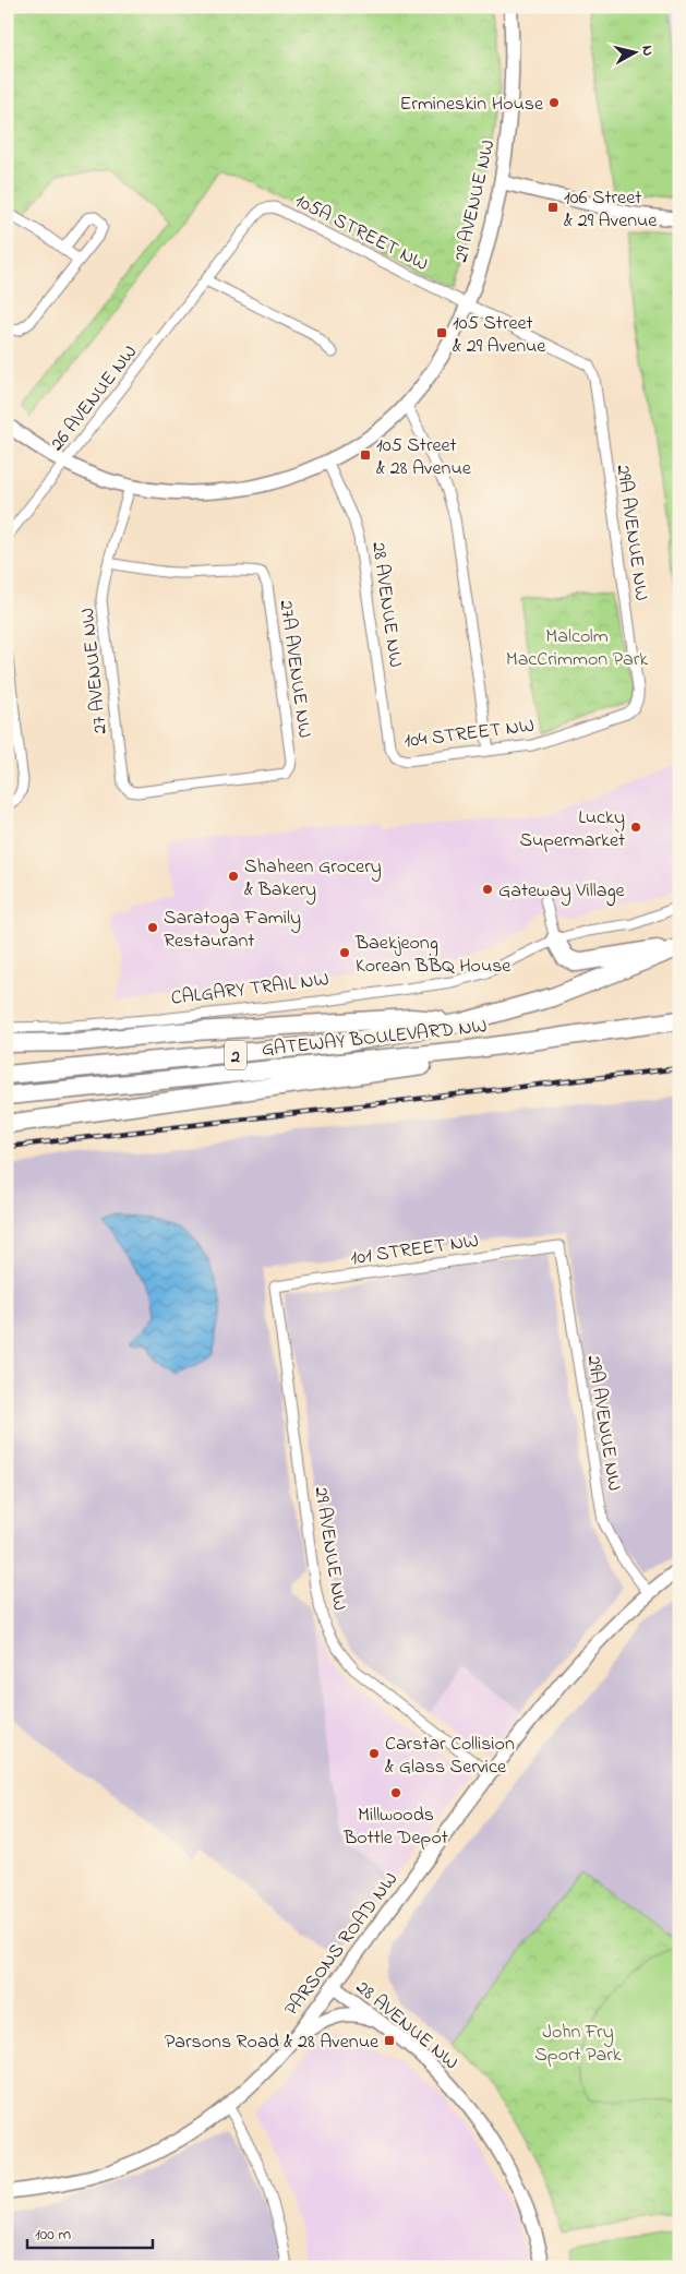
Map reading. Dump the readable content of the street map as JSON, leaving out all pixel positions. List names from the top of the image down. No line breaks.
{"streets":{"highway":["GATEWAY BOULEVARD NW","2"],"street":["29 AVENUE NW","105A STREET NW","26 AVENUE NW","29A AVENUE NW","28 AVENUE NW","27A AVENUE NW","27 AVENUE NW","104 STREET NW","CALGARY TRAIL NW","101 STREET NW","PARSONS ROAD NW"]},"crossings":[["29 AVENUE NW","105A STREET NW"],["29 AVENUE NW","26 AVENUE NW"],["29 AVENUE NW","28 AVENUE NW"],["29 AVENUE NW","27 AVENUE NW"],["29 AVENUE NW","101 STREET NW"],["29 AVENUE NW","PARSONS ROAD NW"],["105A STREET NW","26 AVENUE NW"],["105A STREET NW","29A AVENUE NW"],["29A AVENUE NW","104 STREET NW"],["29A AVENUE NW","101 STREET NW"],["29A AVENUE NW","PARSONS ROAD NW"],["28 AVENUE NW","104 STREET NW"],["28 AVENUE NW","PARSONS ROAD NW"],["27A AVENUE NW","27 AVENUE NW"]],"parks":["Malcolm MacCrimmon Park","John Fry Sport Park"],"places":{"other":["Ermineskin House","Lucky Supermarket","Shaheen Grocery & Bakery","Gateway Village","Saratoga Family Restaurant","Baekjeong Korean BBQ House","Carstar Collision & Glass Service","Millwoods Bottle Depot"],"transit":["106 Street & 29 Avenue","105 Street & 29 Avenue","105 Street & 28 Avenue","Parsons Road & 28 Avenue"]},"scale_bar":"100 m","north":"right"}
